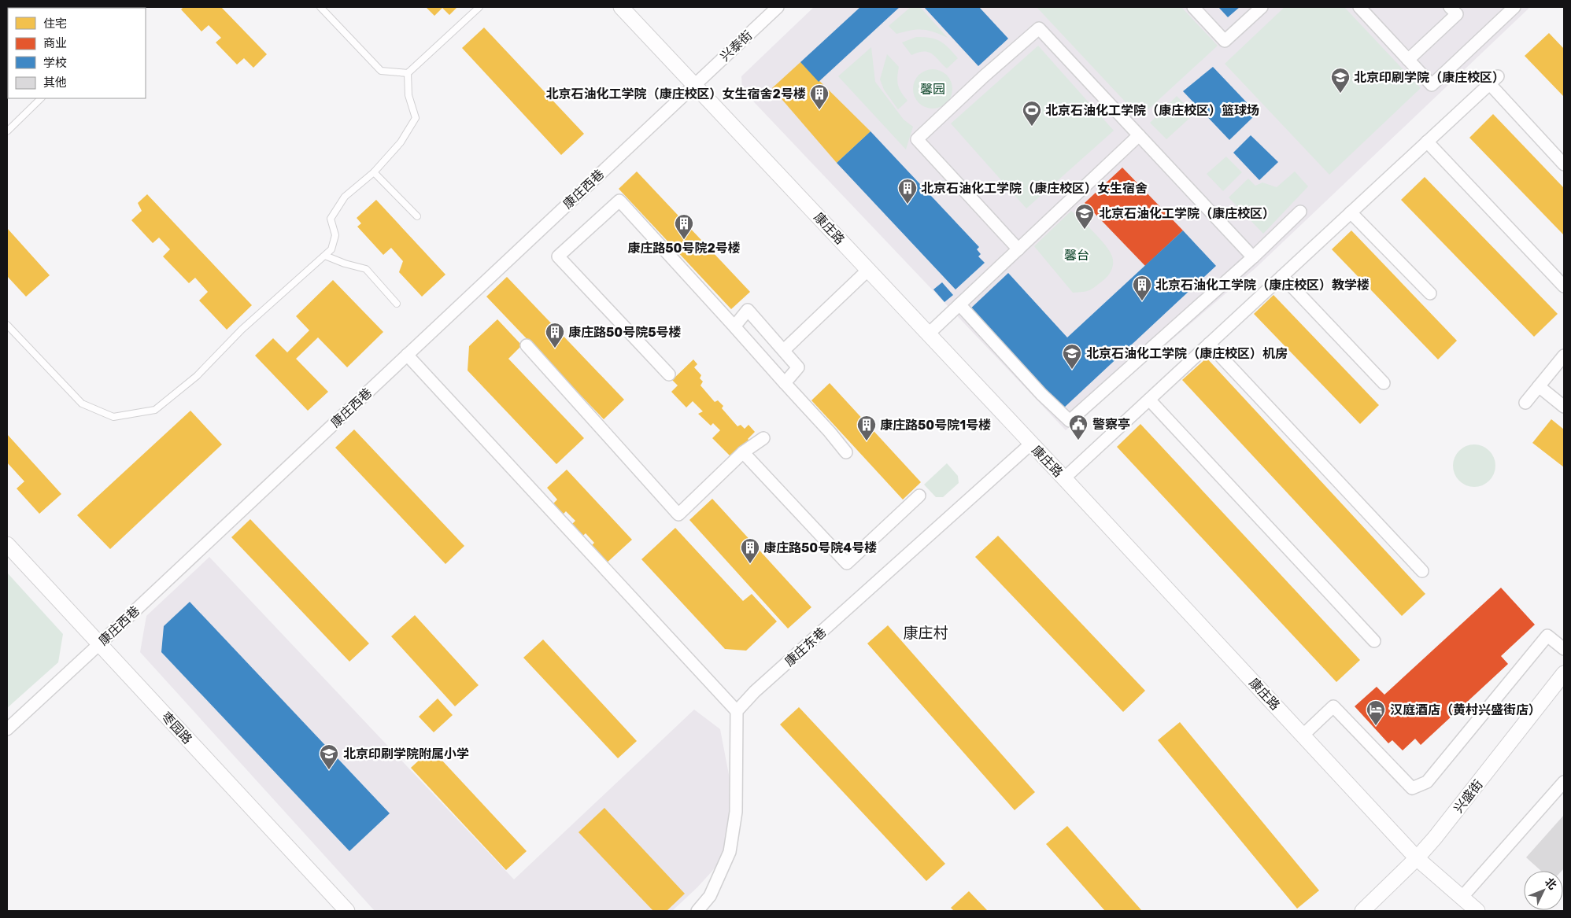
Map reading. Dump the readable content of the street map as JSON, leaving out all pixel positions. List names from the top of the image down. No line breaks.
{"streets":{"street":["兴泰街","康庄西巷","康庄路","康庄东巷","枣园路","兴盛街"]},"crossings":[["兴泰街","康庄西巷"],["兴泰街","康庄路"],["康庄西巷","康庄路"],["康庄西巷","枣园路"],["康庄路","康庄东巷"],["康庄路","兴盛街"]],"districts":["康庄村"],"parks":["馨园","馨台"],"places":{"school or university":["北京印刷学院（康庄校区）","北京石油化工学院（康庄校区）","北京石油化工学院（康庄校区）机房","北京印刷学院附属小学"],"building":["北京石油化工学院（康庄校区）女生宿舍2号楼","北京石油化工学院（康庄校区）女生宿舍","康庄路50号院2号楼","北京石油化工学院（康庄校区）教学楼","康庄路50号院5号楼","康庄路50号院1号楼","康庄路50号院4号楼"],"sports":["北京石油化工学院（康庄校区）篮球场"],"public building":["警察亭"],"hotel":["汉庭酒店（黄村兴盛街店）"]},"legend":["住宅","商业","学校","其他"],"north":"top right"}
